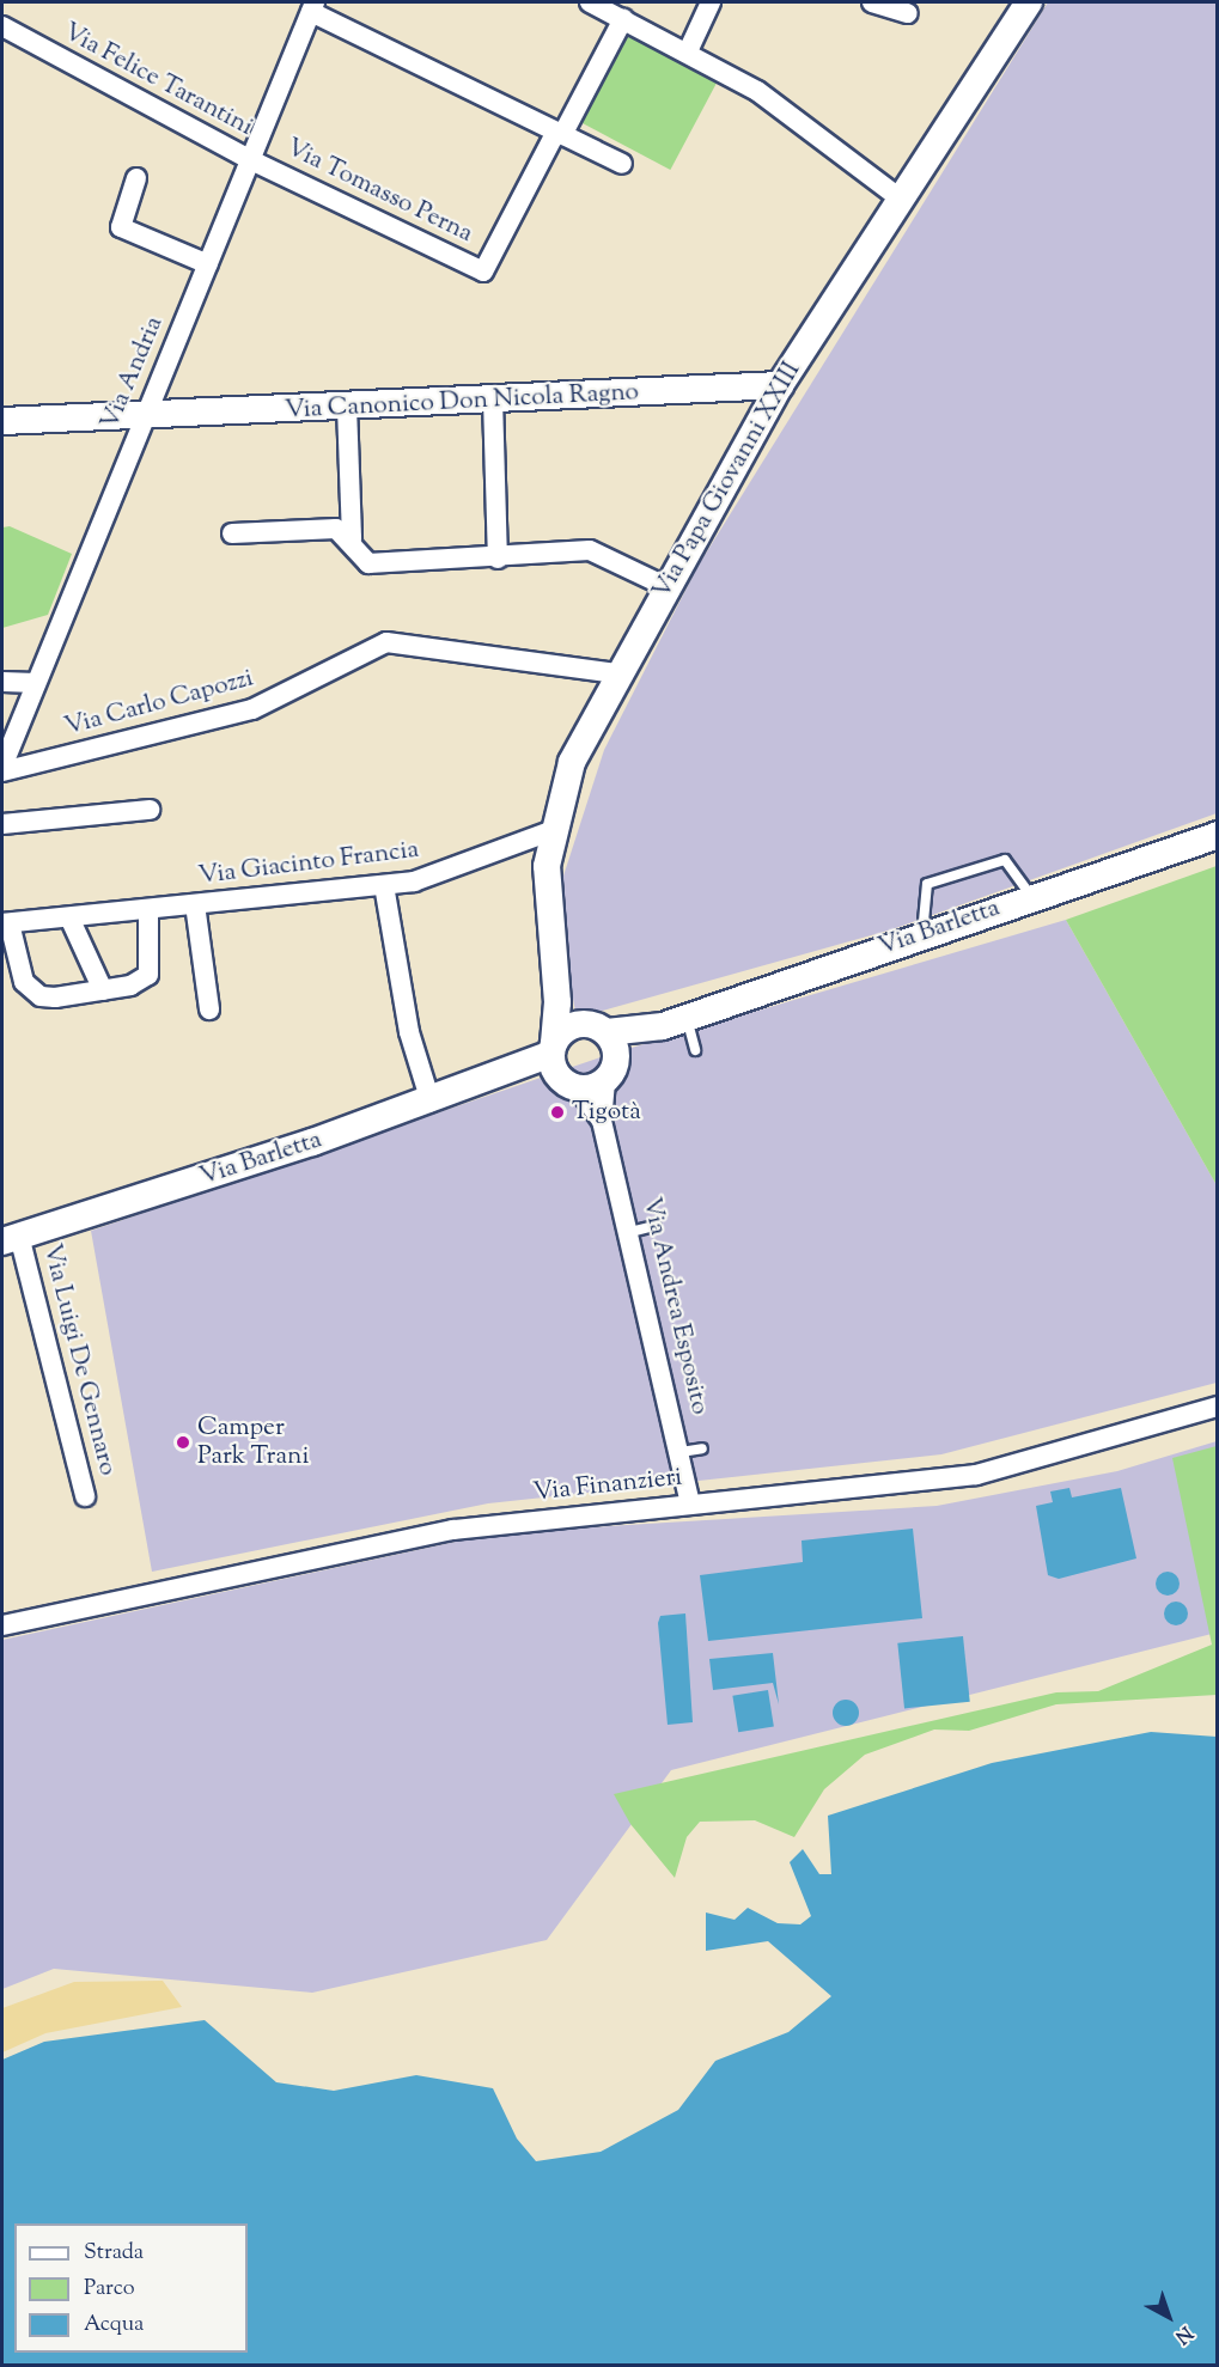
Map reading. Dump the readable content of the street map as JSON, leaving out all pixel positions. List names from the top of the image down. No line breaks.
{"streets":{"main road":["Via Canonico Don Nicola Ragno","Via Papa Giovanni XXIII","Via Barletta"],"street":["Via Felice Tarantini","Via Tomasso Perna","Via Andria","Via Carlo Capozzi","Via Giacinto Francia","Via Andrea Esposito","Via Luigi De Gennaro","Via Finanzieri"]},"crossings":[["Via Felice Tarantini","Via Tomasso Perna"],["Via Felice Tarantini","Via Andria"],["Via Tomasso Perna","Via Andria"],["Via Andria","Via Canonico Don Nicola Ragno"],["Via Andria","Via Carlo Capozzi"],["Via Canonico Don Nicola Ragno","Via Papa Giovanni XXIII"],["Via Papa Giovanni XXIII","Via Carlo Capozzi"],["Via Papa Giovanni XXIII","Via Giacinto Francia"],["Via Papa Giovanni XXIII","Via Barletta"],["Via Barletta","Via Andrea Esposito"],["Via Barletta","Via Luigi De Gennaro"],["Via Andrea Esposito","Via Finanzieri"]],"places":["Tigotà","Camper Park Trani"],"legend":["Strada","Parco","Acqua"],"north":"bottom right"}
